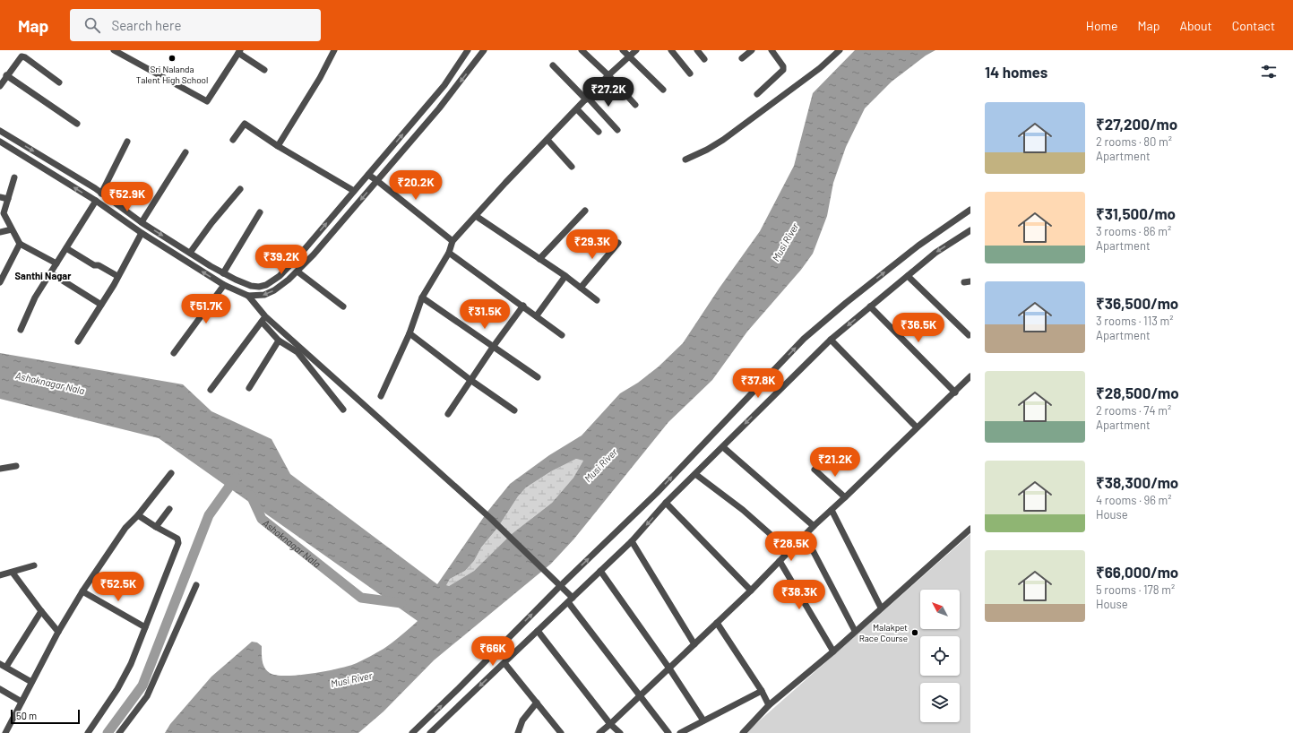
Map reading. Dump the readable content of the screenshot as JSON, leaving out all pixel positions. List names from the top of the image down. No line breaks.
{"districts":["Santhi Nagar"],"water":["Musi River","Ashoknagar Nala"],"places":["Sri Nalanda Talent High School","Malakpet Race Course"],"scale_bar":"50 m","north":"top left","page":{"header":"Map","search":"Search here","nav":["Home","Map","About","Contact"],"heading":"14 homes","price":["₹27.2K","₹20.2K","₹52.9K","₹29.3K","₹39.2K","₹51.7K","₹31.5K","₹36.5K","₹37.8K","₹21.2K","₹28.5K","₹52.5K","₹38.3K","₹66K"],"list":[{"name":"₹27,200/mo","note":"2 rooms · 80 m² · Apartment"},{"name":"₹31,500/mo","note":"3 rooms · 86 m² · Apartment"},{"name":"₹36,500/mo","note":"3 rooms · 113 m² · Apartment"},{"name":"₹28,500/mo","note":"2 rooms · 74 m² · Apartment"},{"name":"₹38,300/mo","note":"4 rooms · 96 m² · House"},{"name":"₹66,000/mo","note":"5 rooms · 178 m² · House"}],"scale":"50 m"}}
